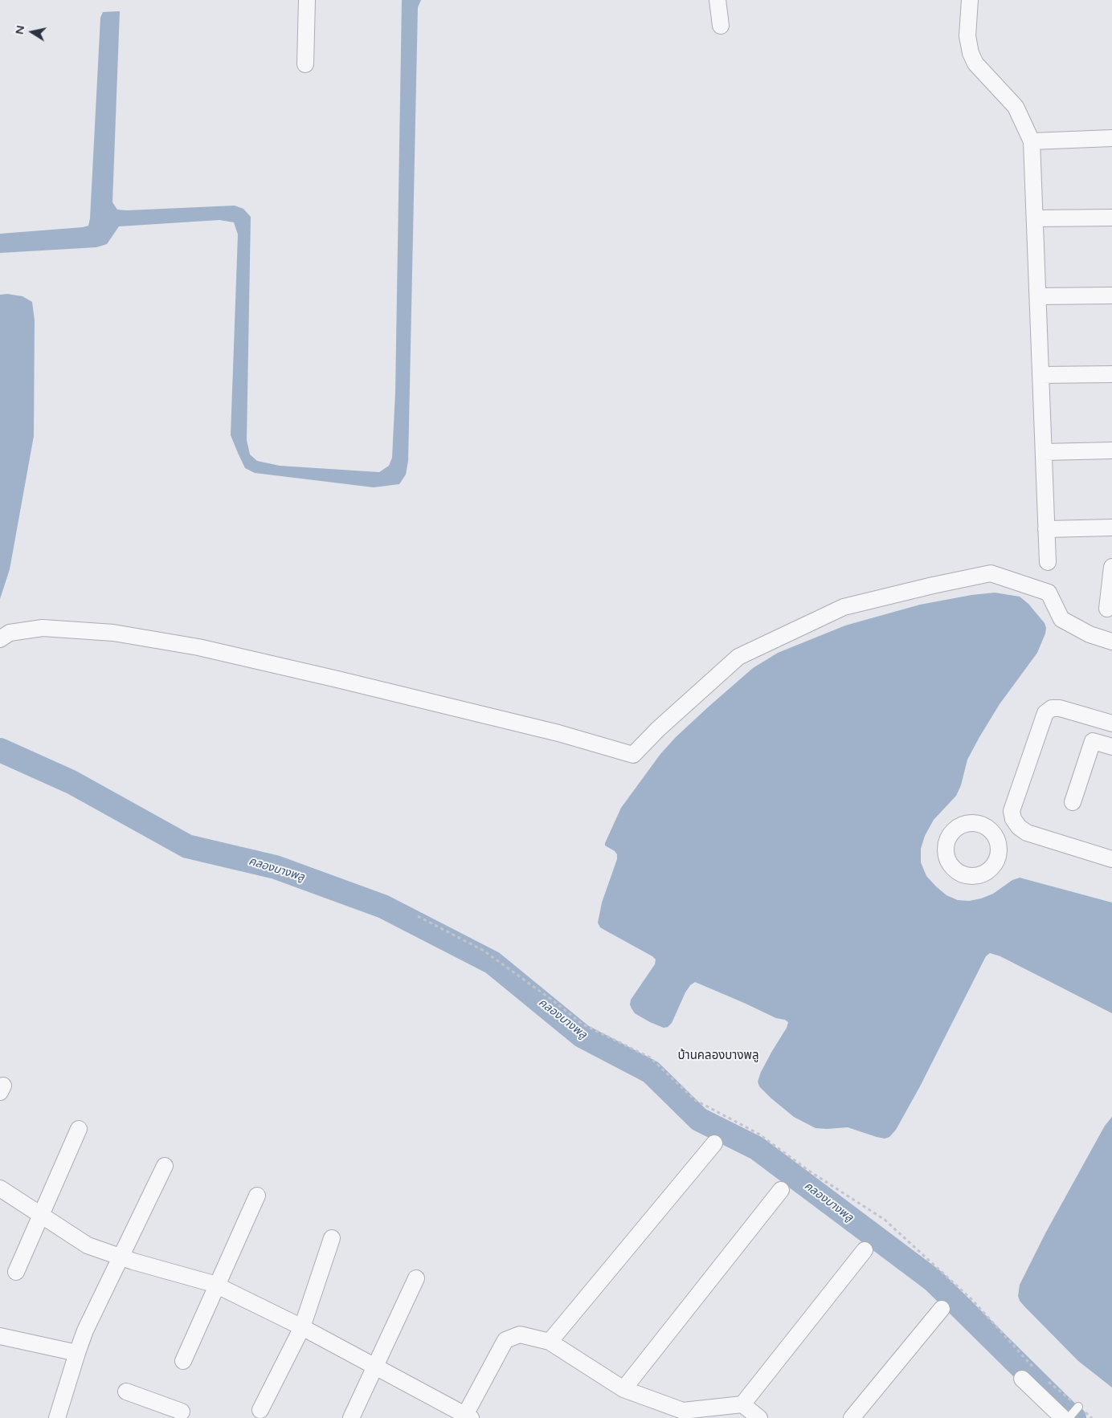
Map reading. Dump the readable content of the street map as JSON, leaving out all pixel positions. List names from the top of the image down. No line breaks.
{"districts":["บ้านคลองบางพลู"],"water":["คลองบางพลู"],"north":"left"}
